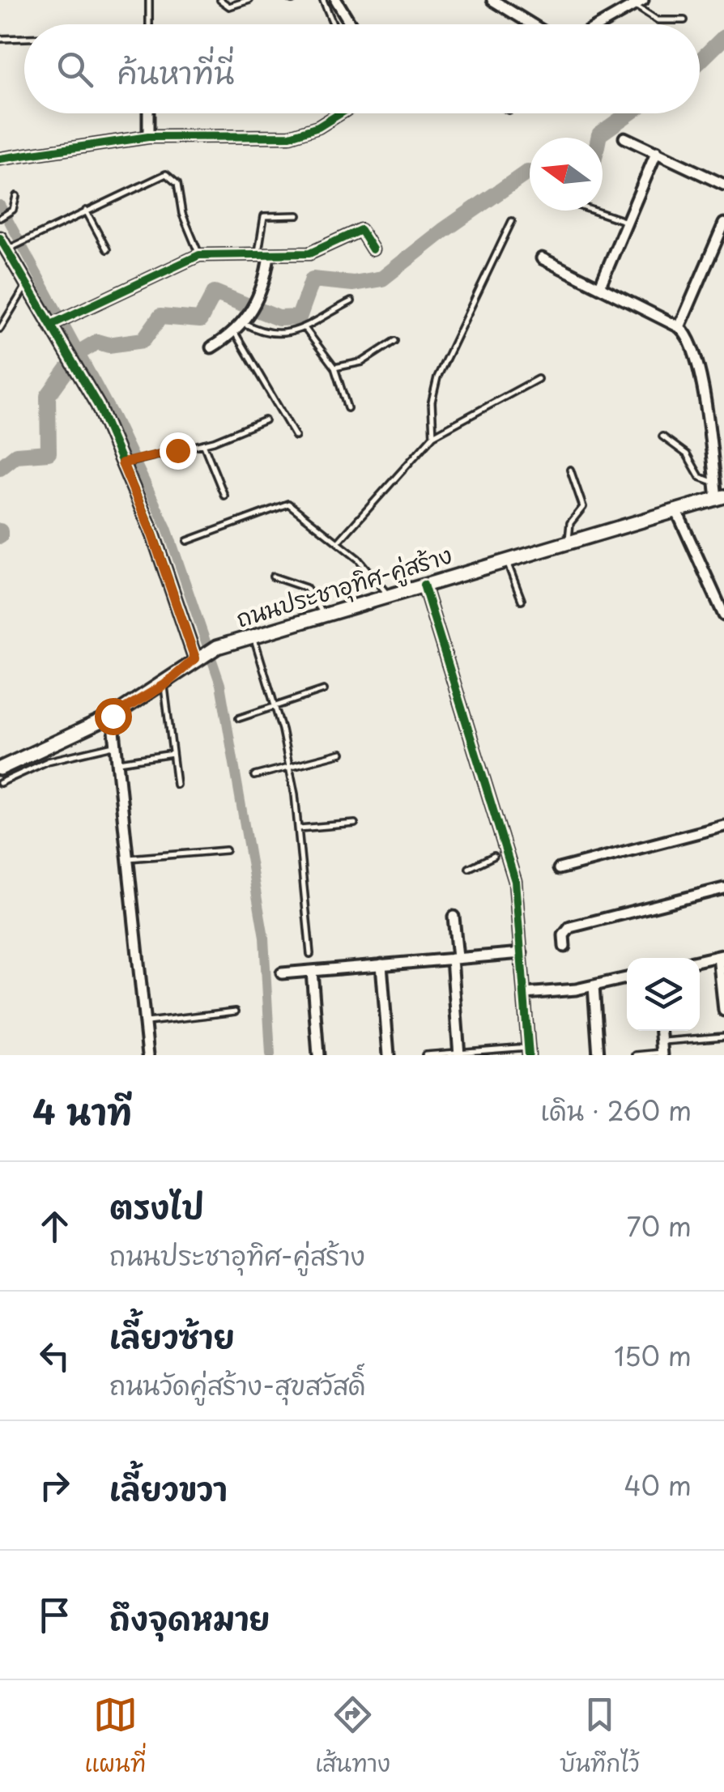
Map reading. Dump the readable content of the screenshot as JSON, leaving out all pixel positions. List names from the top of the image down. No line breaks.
{"streets":{"main road":["ถนนประชาอุทิศ-คู่สร้าง"]},"north":"left","page":{"search":"ค้นหาที่นี่","heading":["4 นาที","เดิน · 260 m"],"list":[["ตรงไป","ถนนประชาอุทิศ-คู่สร้าง","70 m"],["เลี้ยวซ้าย","ถนนวัดคู่สร้าง-สุขสวัสดิ์","150 m"],["เลี้ยวขวา","40 m"],"ถึงจุดหมาย"],"nav":["แผนที่","เส้นทาง","บันทึกไว้"]}}
